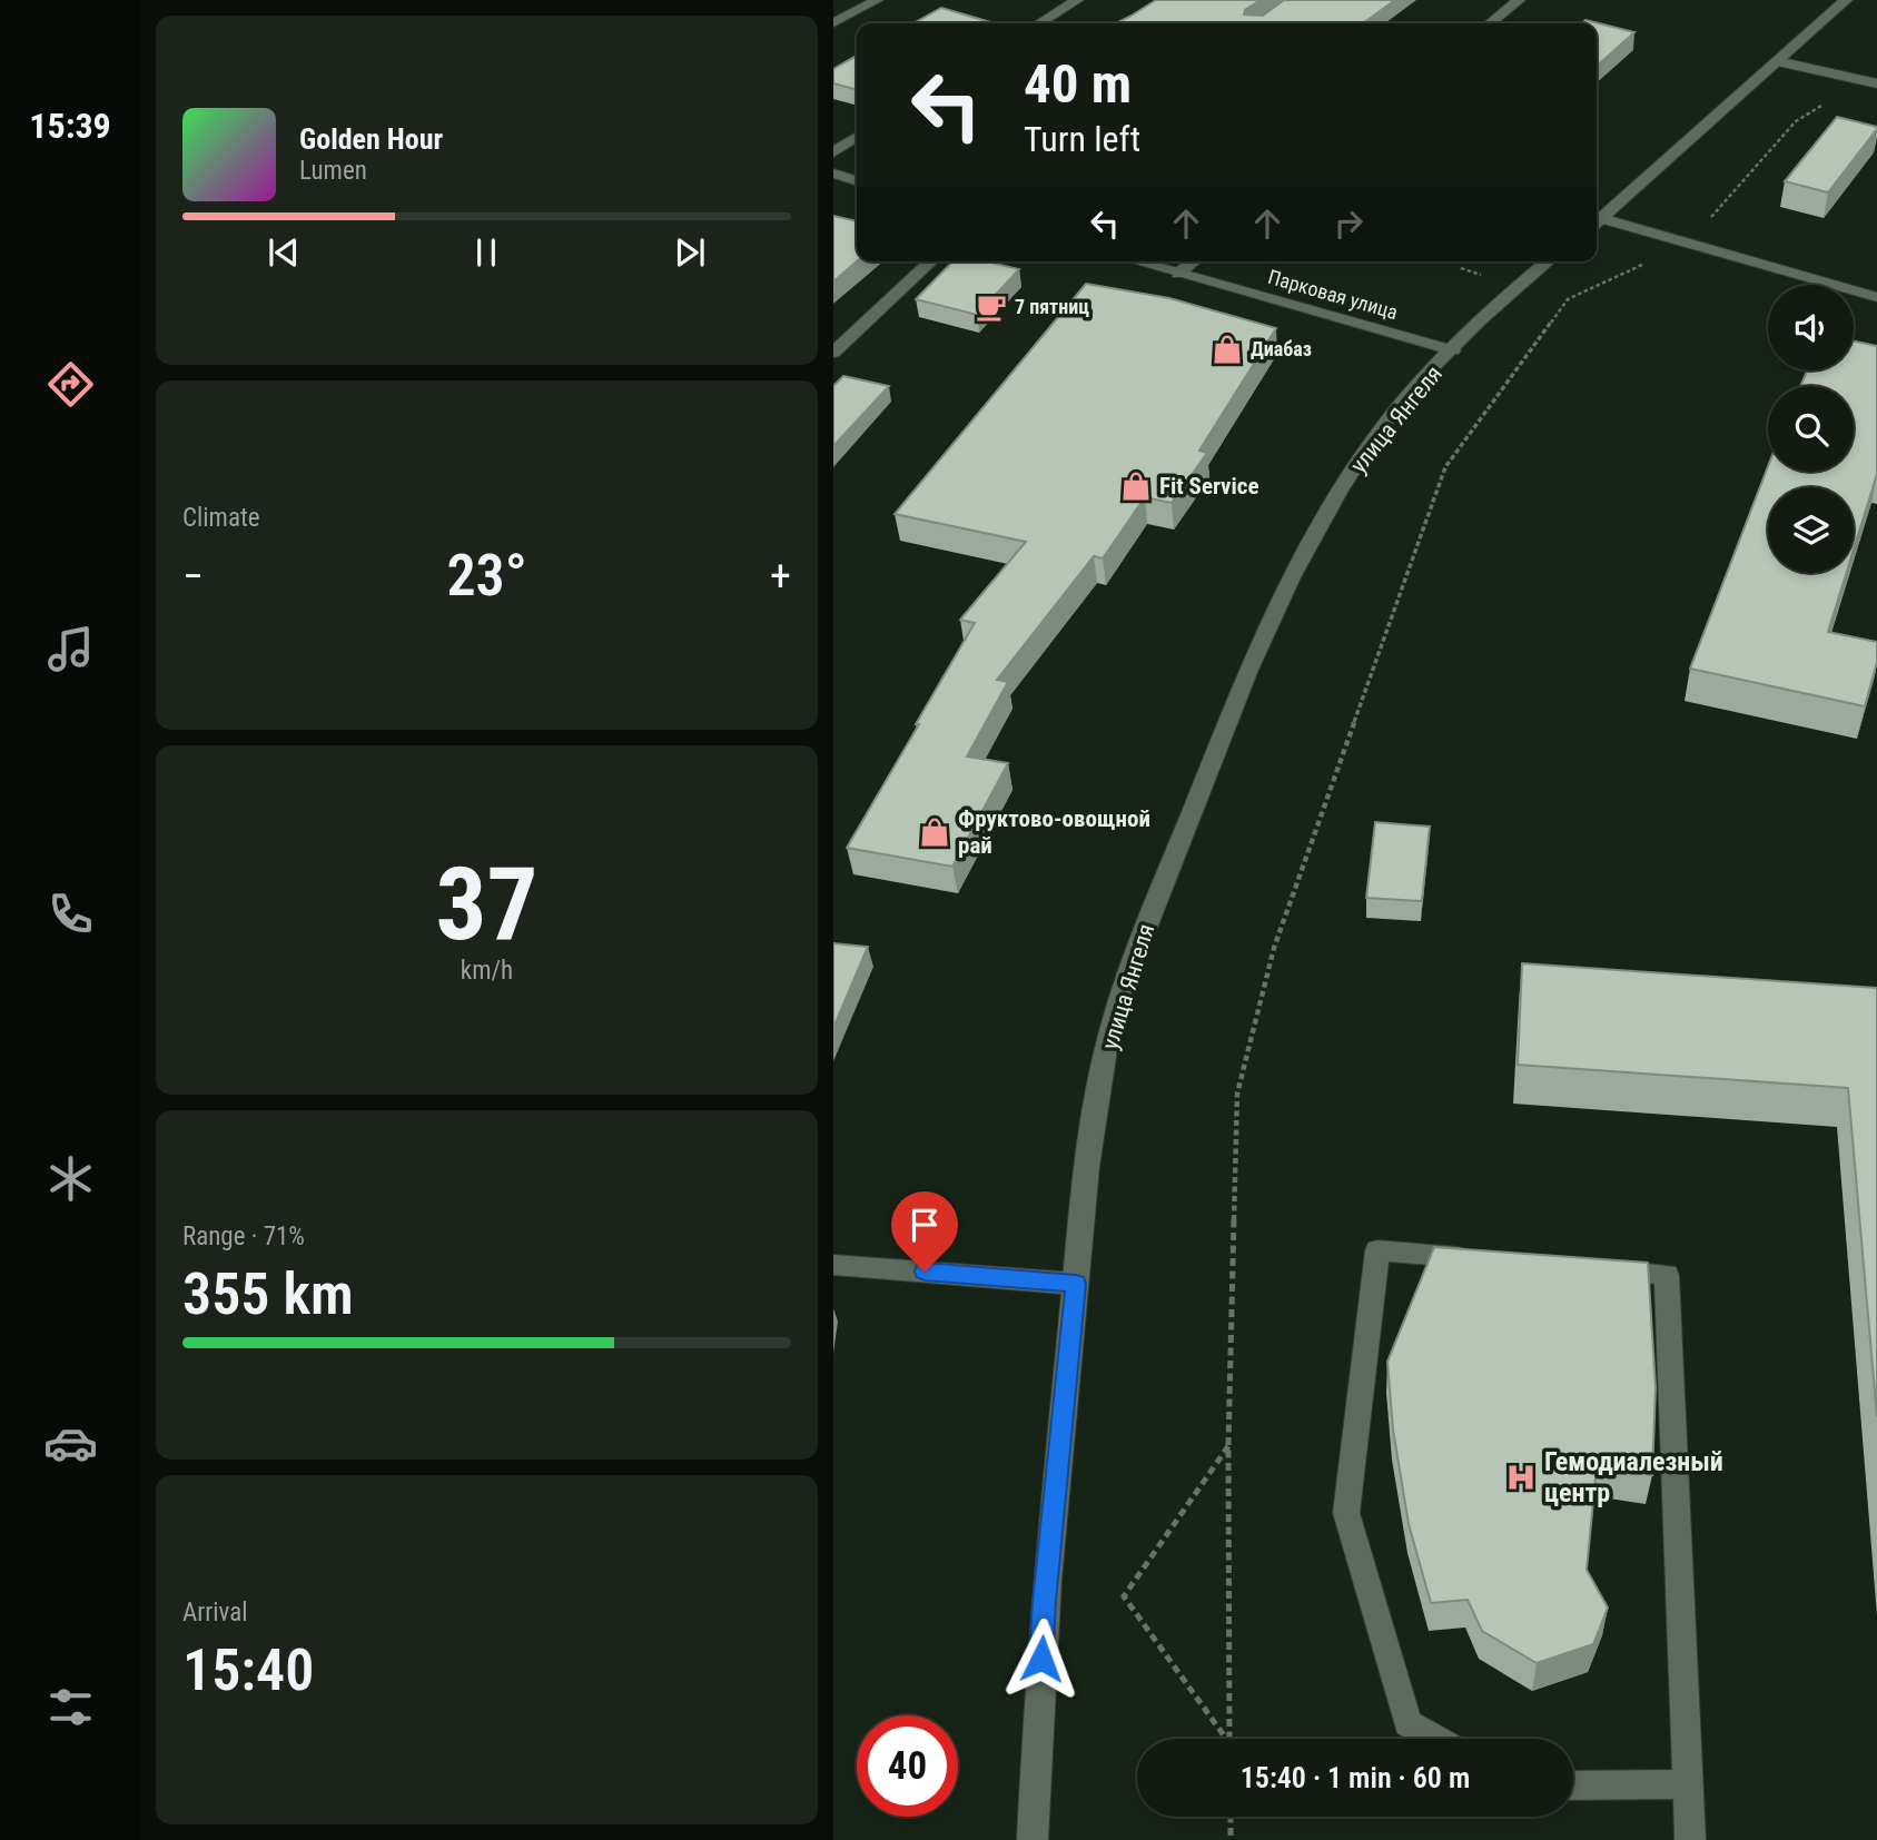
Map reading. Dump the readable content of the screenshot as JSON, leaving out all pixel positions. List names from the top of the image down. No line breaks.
{"streets":{"street":["Парковая улица","улица Янгеля"]},"crossings":[["Парковая улица","улица Янгеля"]],"places":{"cafe":["7 пятниц"],"shop":["Диабаз","Fit Service","Фруктово-овощной рай"],"hospital":["Гемодиалезный центр"]},"page":{"tabs":"15:39","turn":["40 m","Turn left"],"song":["Golden Hour","Lumen"],"tile":["Climate",["37","km/h"],["Range · 71%","355 km"],["Arrival","15:40"]],"heat":["−","23°","+"],"limit":"40","trip":"15:40 · 1 min · 60 m"}}
